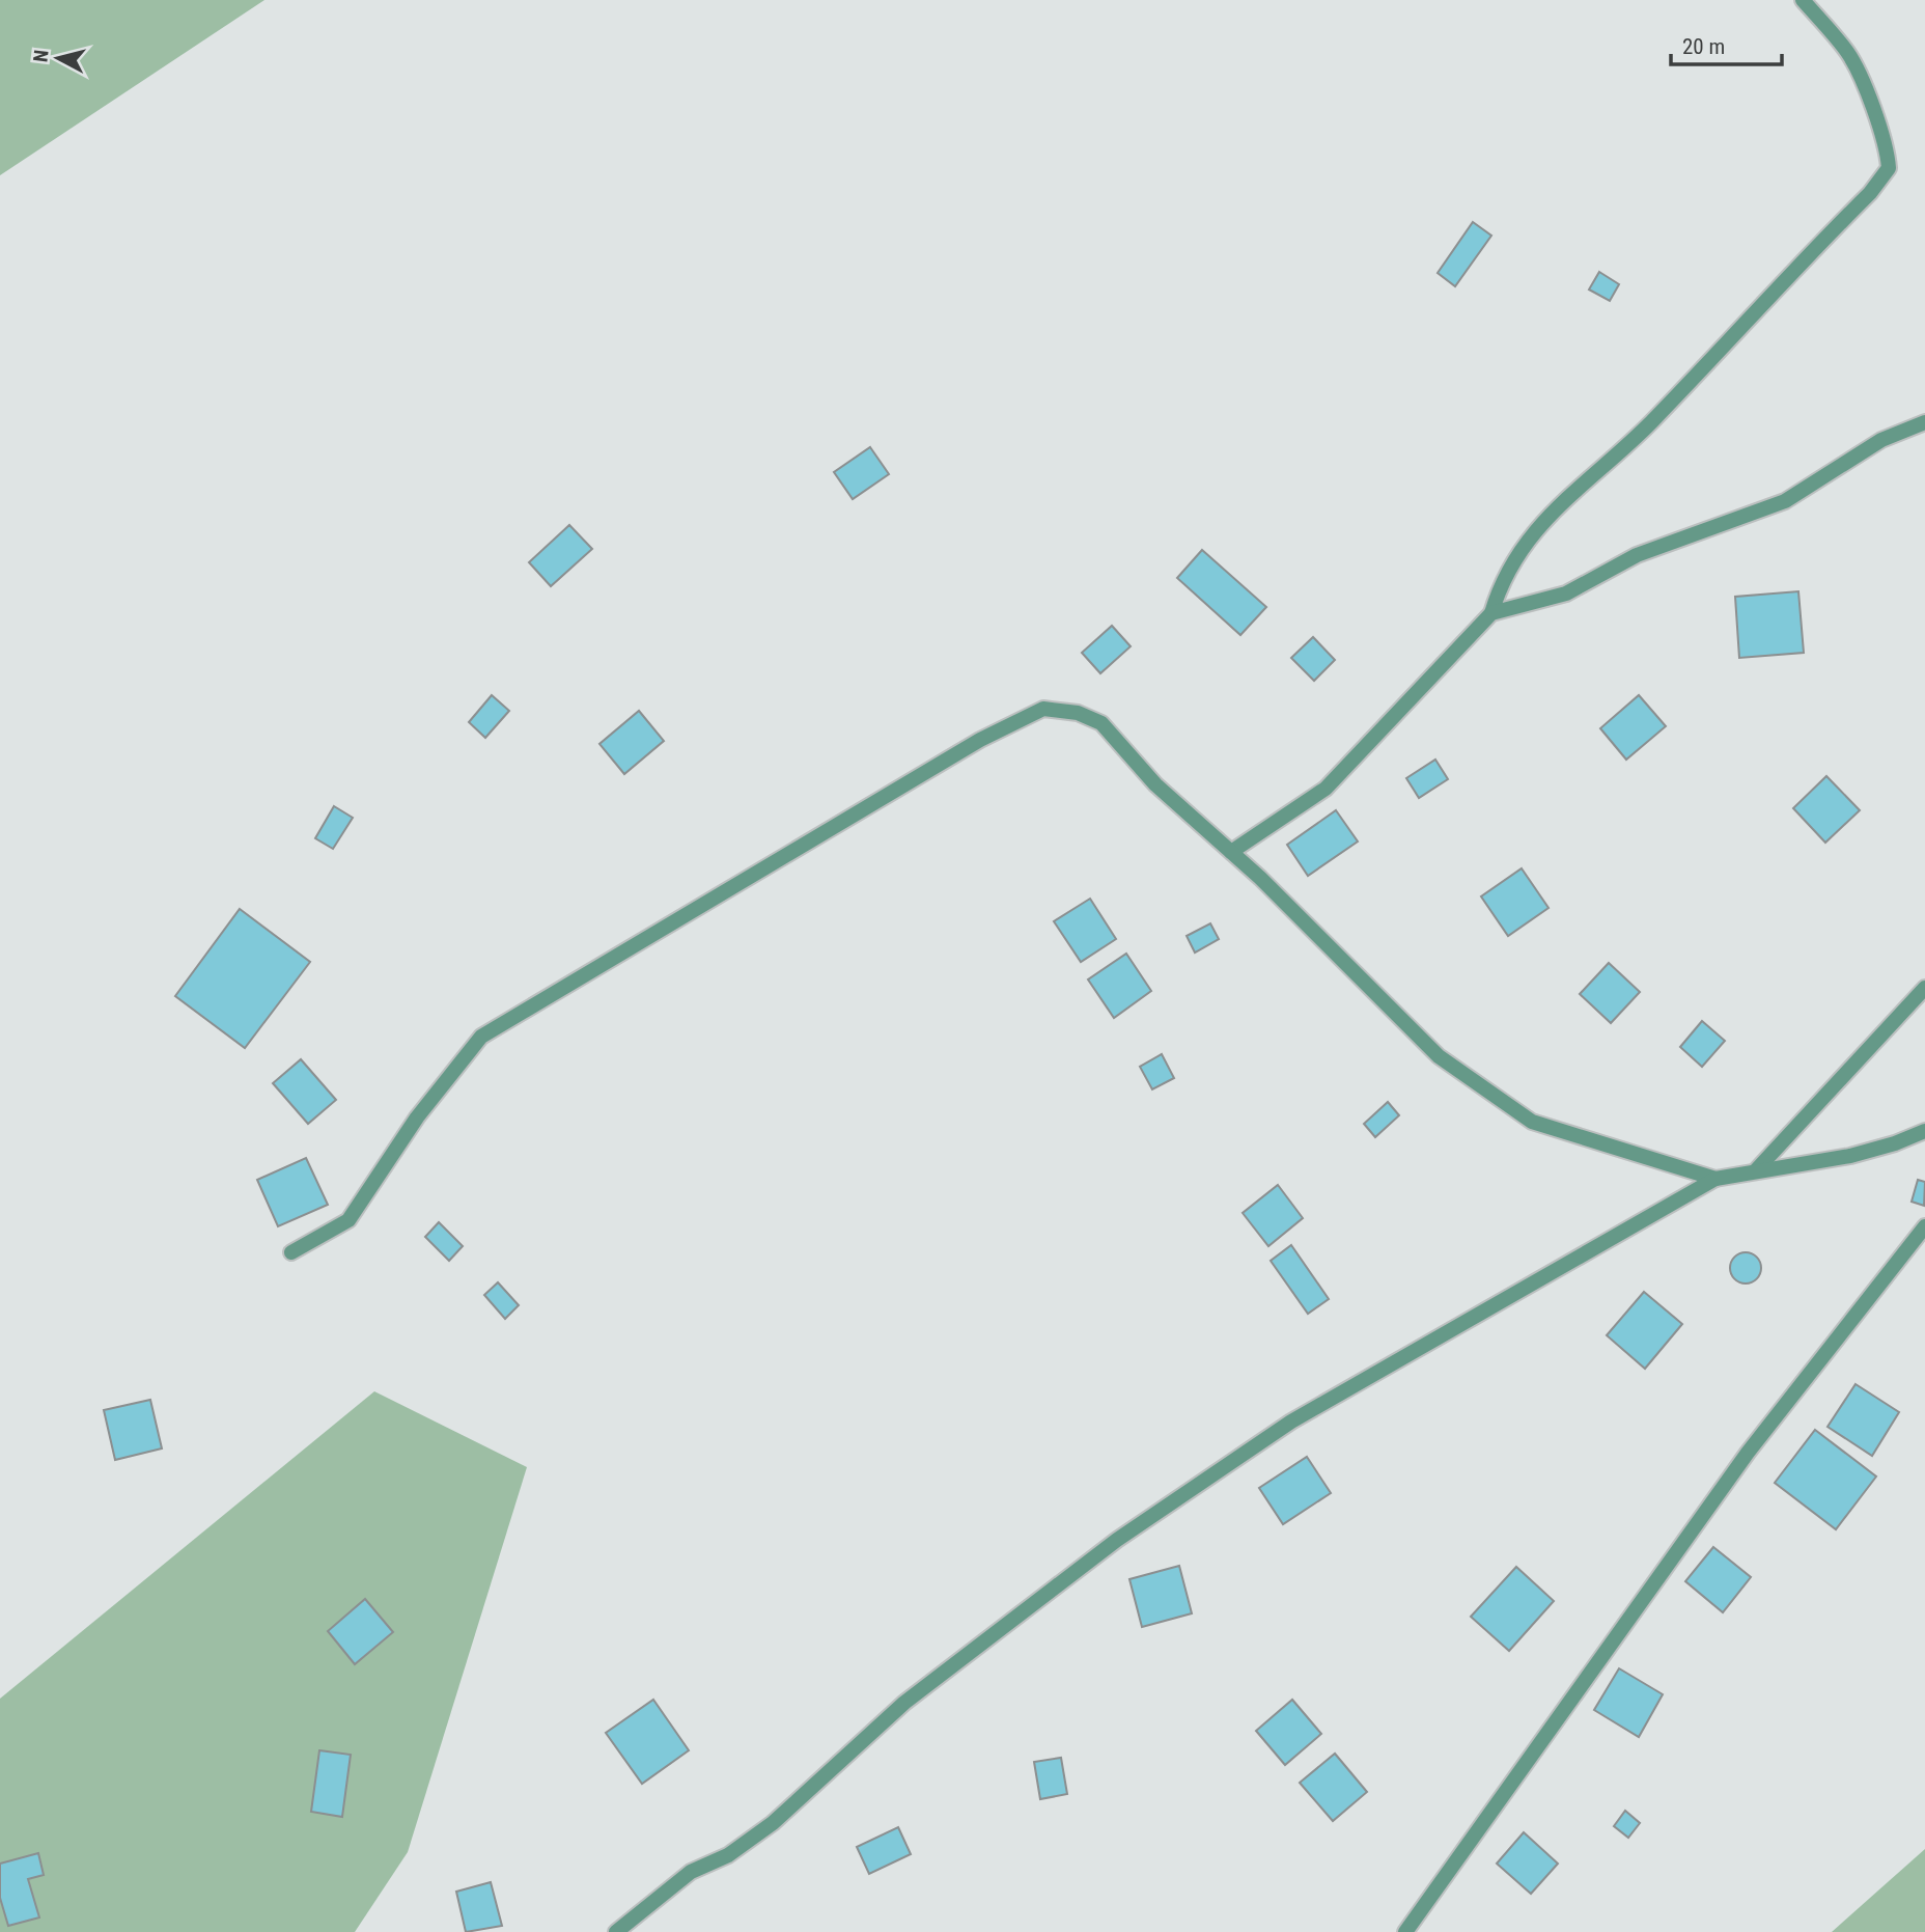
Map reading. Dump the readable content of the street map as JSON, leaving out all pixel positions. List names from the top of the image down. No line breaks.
{"scale_bar":"20 m","north":"left"}
